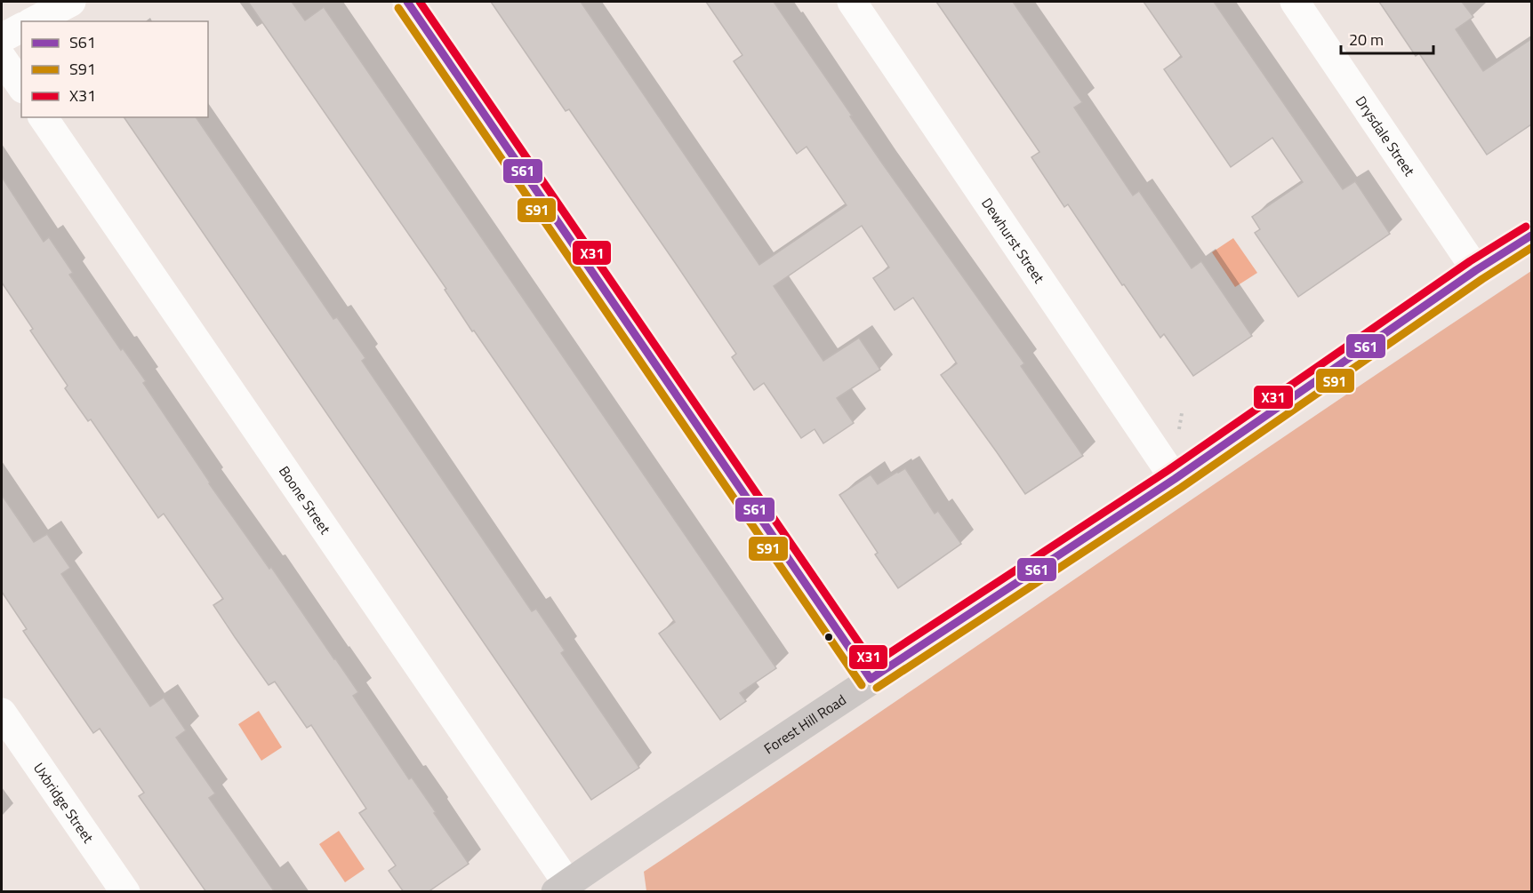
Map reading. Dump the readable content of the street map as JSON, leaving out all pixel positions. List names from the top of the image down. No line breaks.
{"streets":{"street":["Drysdale Street","Dewhurst Street","Boone Street","Forest Hill Road","Uxbridge Street"]},"crossings":[["Drysdale Street","Forest Hill Road"],["Dewhurst Street","Forest Hill Road"],["Boone Street","Forest Hill Road"]],"lines":["transit line S61","transit line X31","transit line S91"],"legend":["S61","S91","X31"],"scale_bar":"20 m"}
